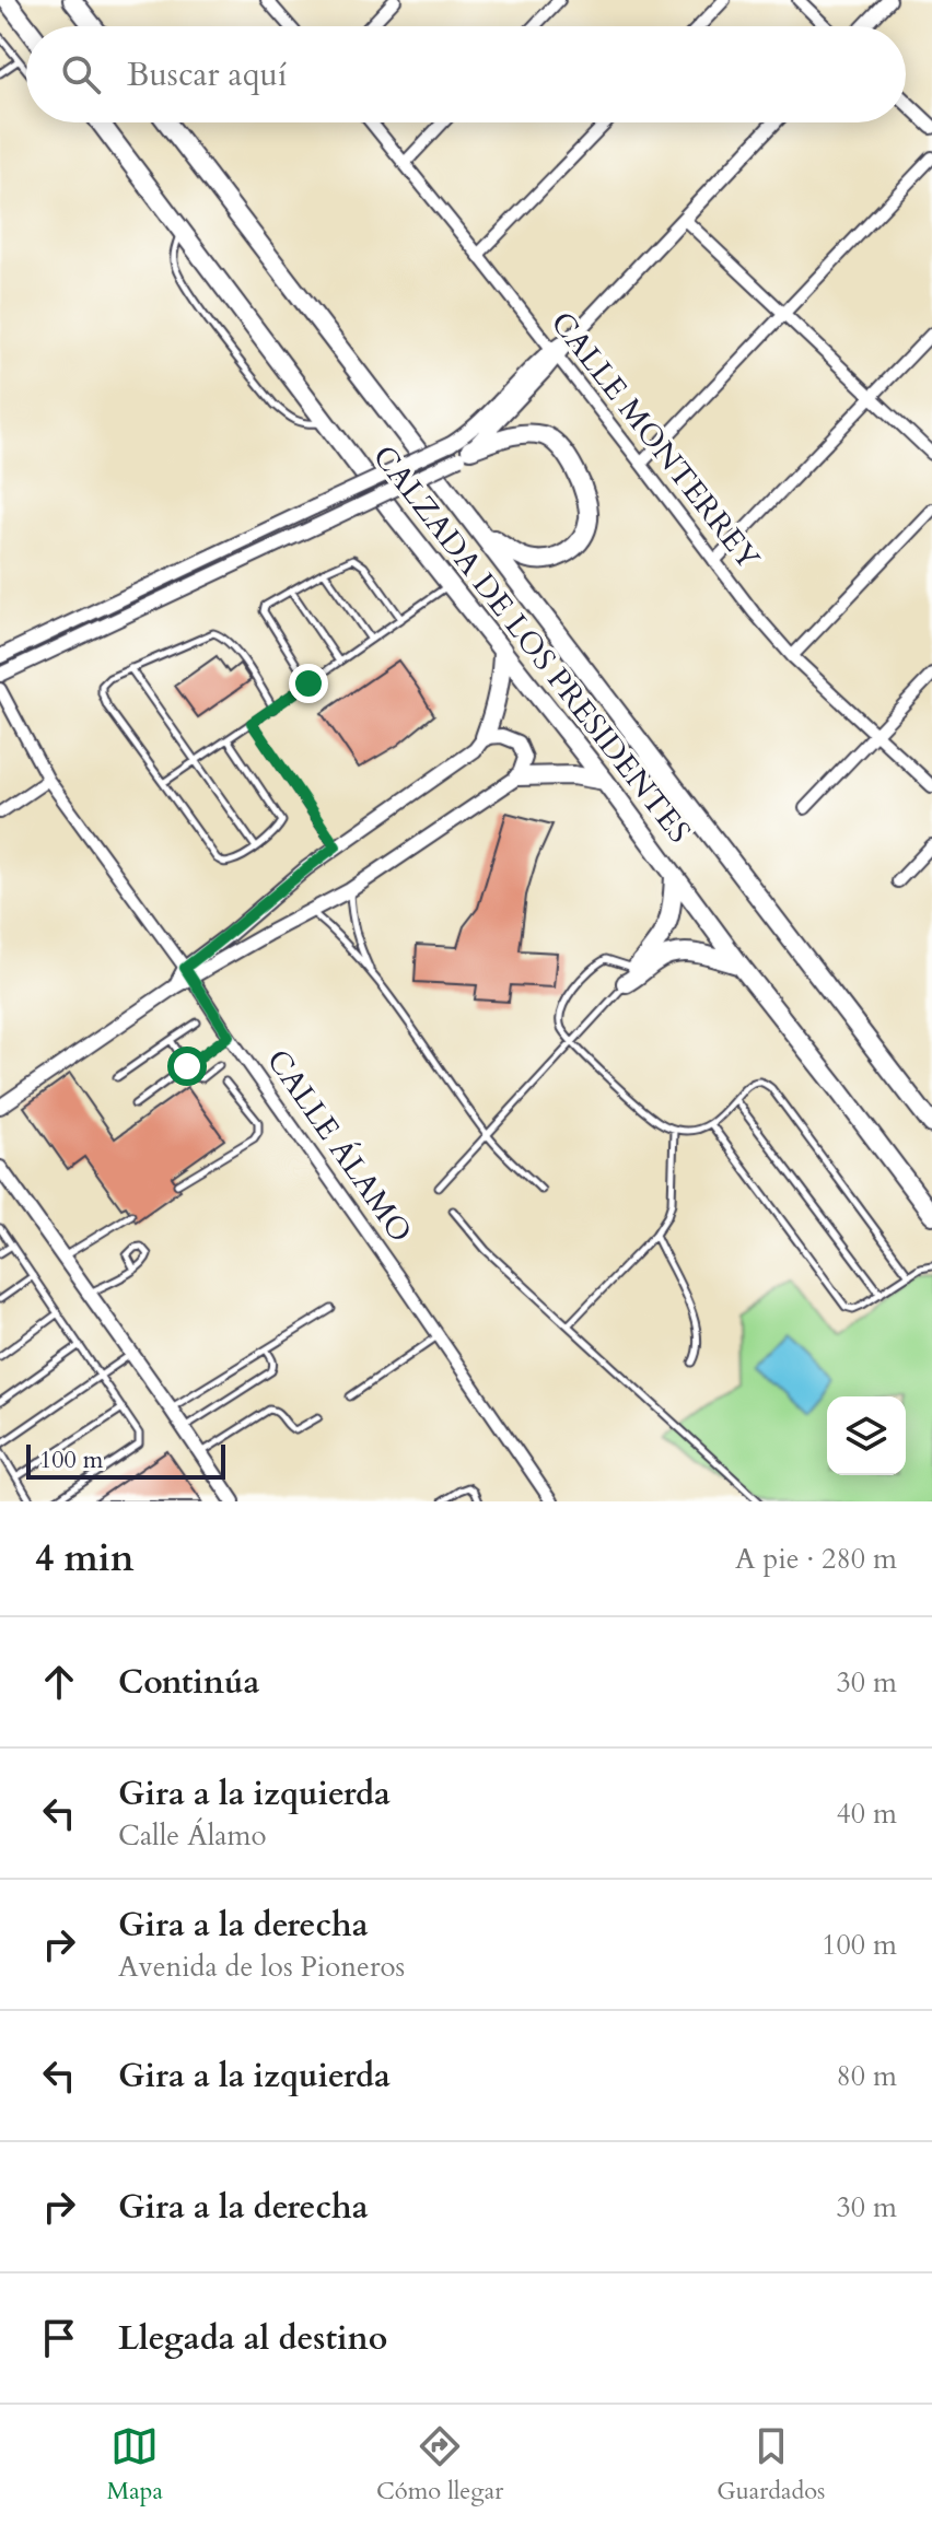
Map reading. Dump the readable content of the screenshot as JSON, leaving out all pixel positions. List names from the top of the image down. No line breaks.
{"streets":{"highway":["CALZADA DE LOS PRESIDENTES"],"street":["CALLE MONTERREY","CALLE ÁLAMO"]},"scale_bar":"100 m","page":{"search":"Buscar aquí","scale":"100 m","heading":["4 min","A pie · 280 m"],"list":[["Continúa","30 m"],["Gira a la izquierda","Calle Álamo","40 m"],["Gira a la derecha","Avenida de los Pioneros","100 m"],["Gira a la izquierda","80 m"],["Gira a la derecha","30 m"],"Llegada al destino"],"nav":["Mapa","Cómo llegar","Guardados"]}}
